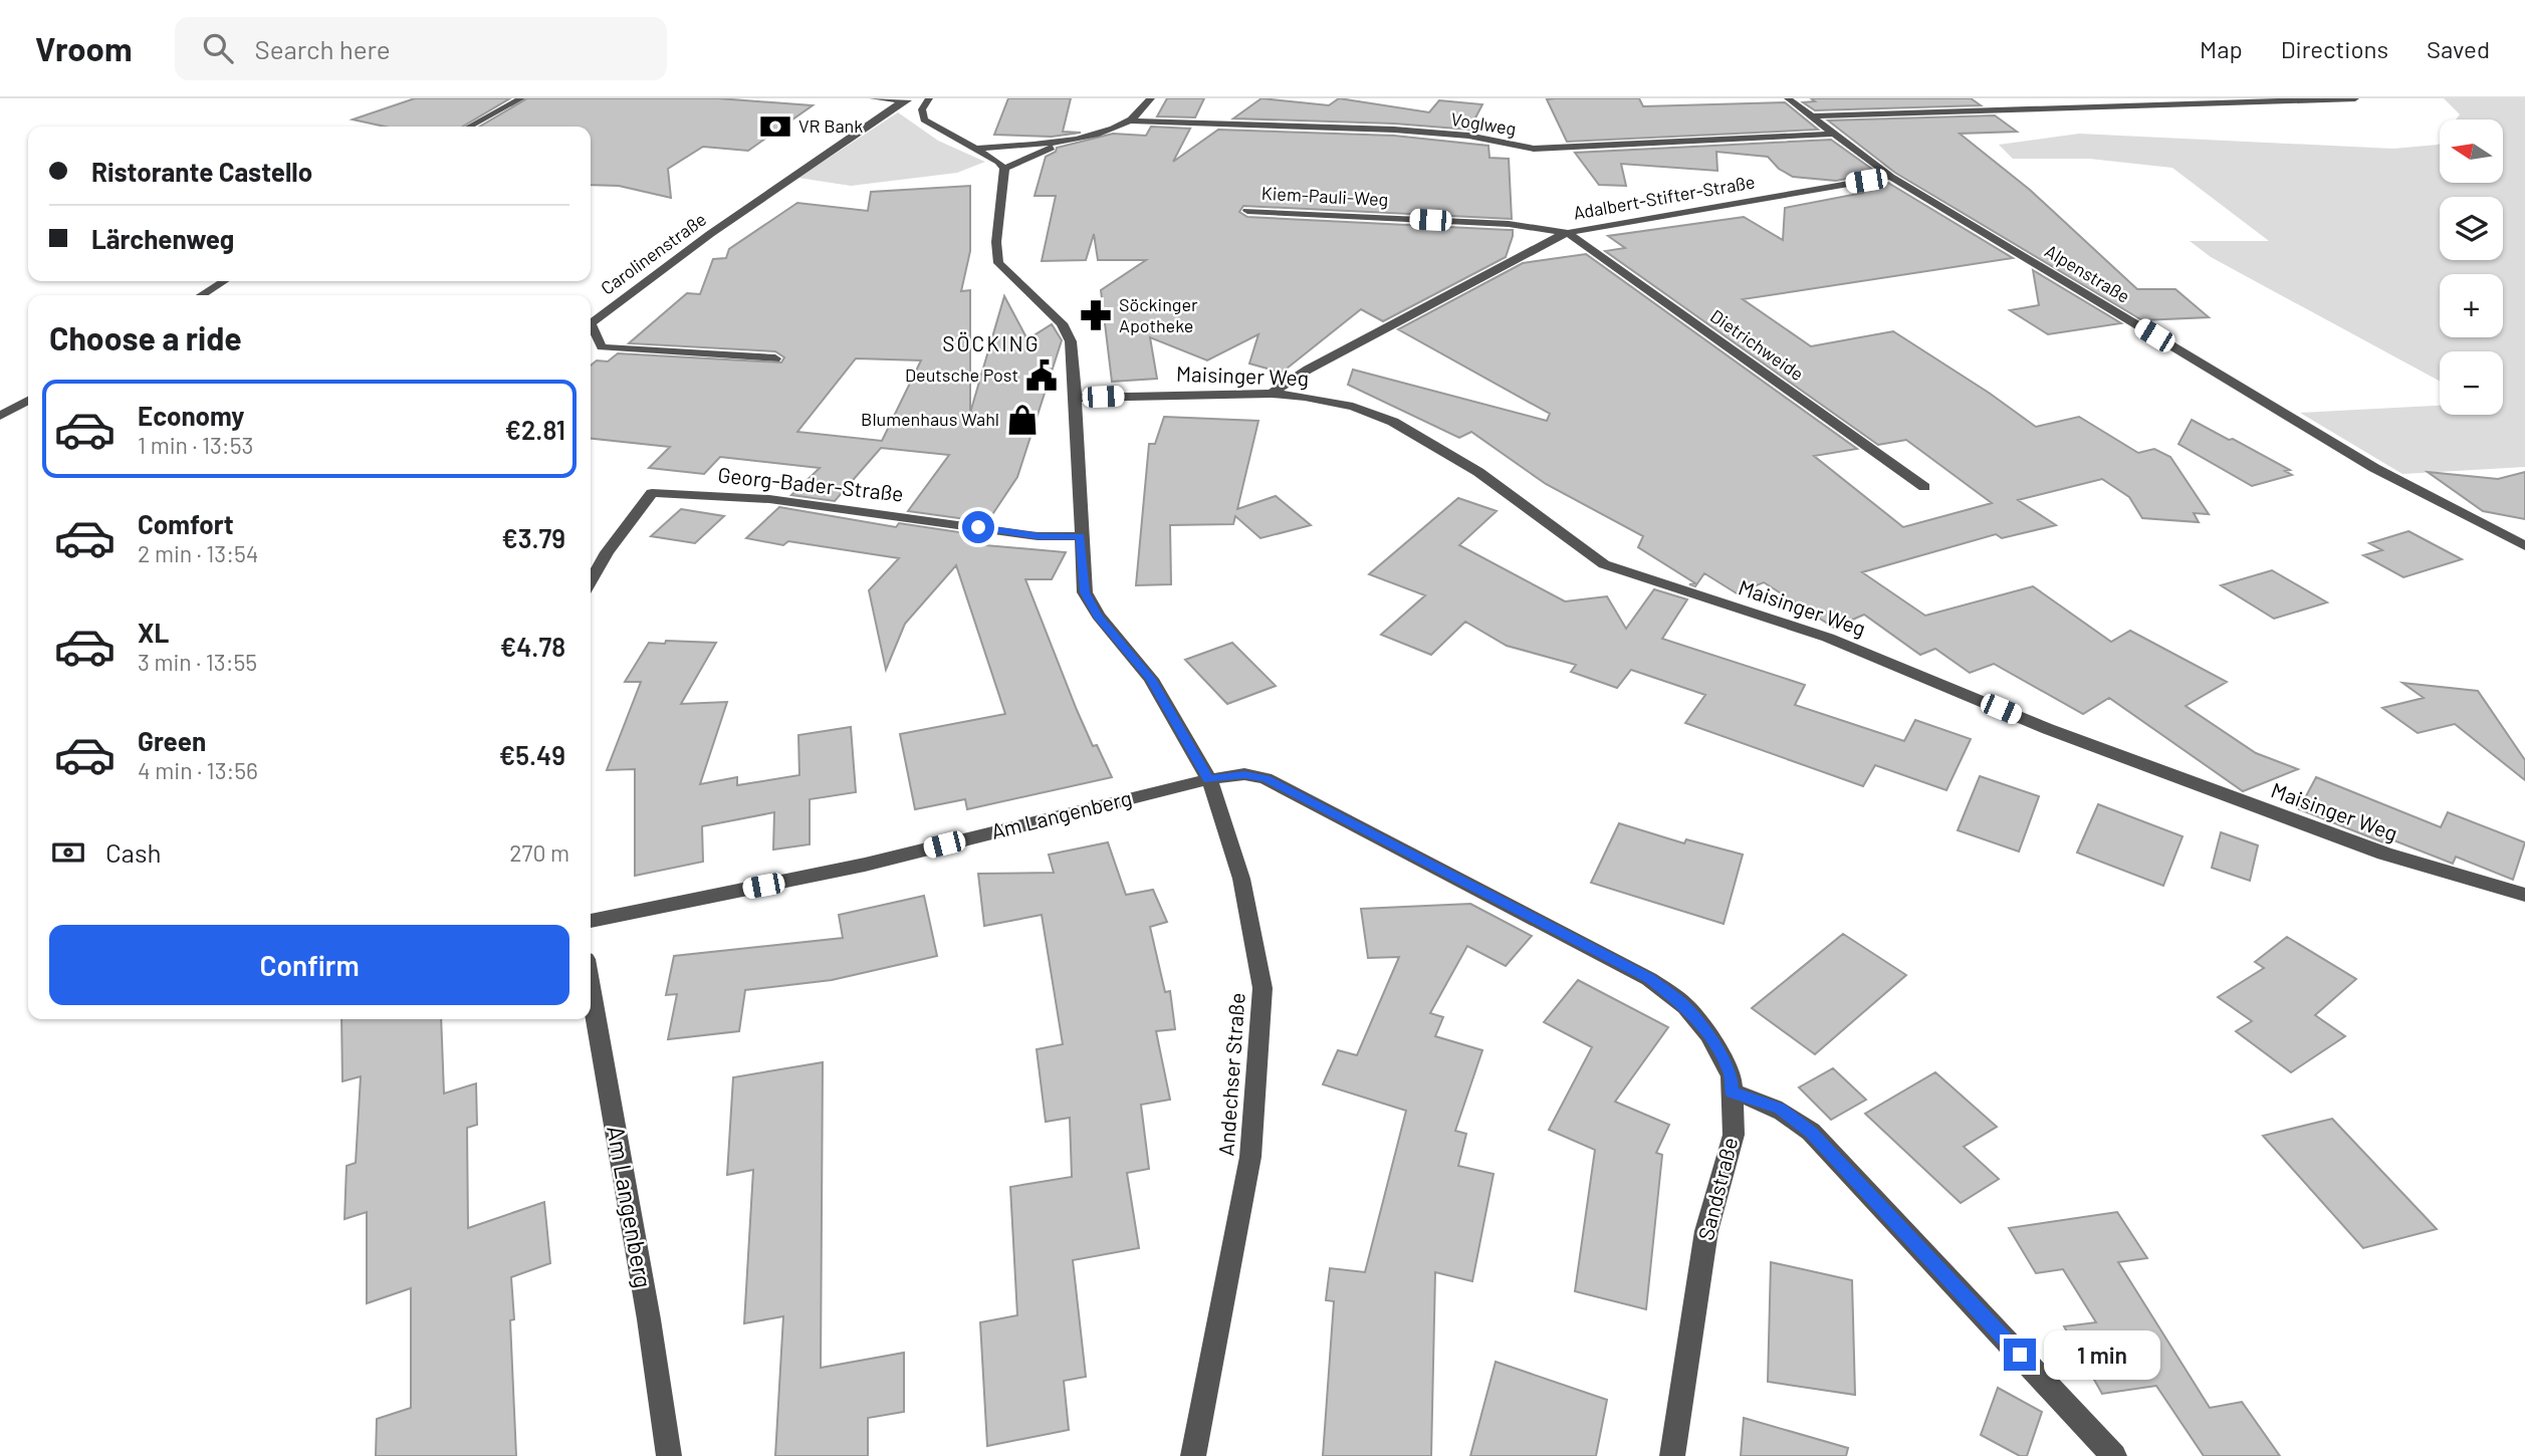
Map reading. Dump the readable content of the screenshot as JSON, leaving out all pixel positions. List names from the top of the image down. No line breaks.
{"streets":{"street":["Voglweg","Kiem-Pauli-Weg","Adalbert-Stifter-Straße","Carolinenstraße","Alpenstraße","Dietrichweide","Maisinger Weg","Georg-Bader-Straße","Am Langenberg","Andechser Straße","Sandstraße"]},"crossings":[["Voglweg","Alpenstraße"],["Kiem-Pauli-Weg","Adalbert-Stifter-Straße"],["Kiem-Pauli-Weg","Dietrichweide"],["Adalbert-Stifter-Straße","Alpenstraße"],["Adalbert-Stifter-Straße","Dietrichweide"],["Adalbert-Stifter-Straße","Maisinger Weg"],["Maisinger Weg","Andechser Straße"],["Georg-Bader-Straße","Andechser Straße"],["Am Langenberg","Andechser Straße"],["Am Langenberg","Sandstraße"],["Andechser Straße","Sandstraße"]],"districts":["SÖCKING"],"places":{"bank":["VR Bank"],"pharmacy":["Söckinger Apotheke"],"public building":["Deutsche Post"],"shop":["Blumenhaus Wahl"]},"north":"left","page":{"header":"Vroom","search":"Search here","nav":["Map","Directions","Saved"],"map_buttons":["+","−"],"banner":["Ristorante Castello","Lärchenweg"],"heading":"Choose a ride","list":[{"name":"Economy","note":"1 min · 13:53","value":"€2.81"},{"name":"Comfort","note":"2 min · 13:54","value":"€3.79"},{"name":"XL","note":"3 min · 13:55","value":"€4.78"},{"name":"Green","note":"4 min · 13:56","value":"€5.49"}],"pay":["Cash","270 m"],"buttons":"Confirm","bubble":"1 min"}}
